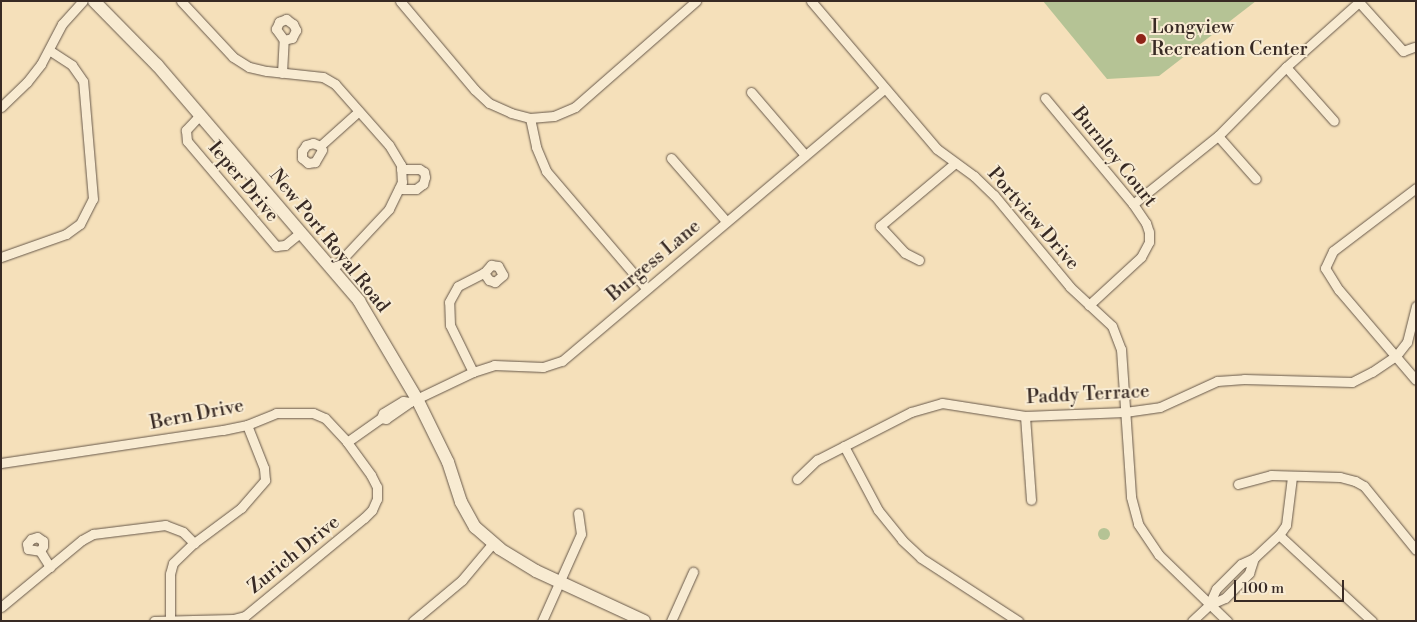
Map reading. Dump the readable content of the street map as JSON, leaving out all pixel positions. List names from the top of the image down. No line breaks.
{"streets":{"street":["Burnley Court","Ieper Drive","Portview Drive","New Port Royal Road","Burgess Lane","Paddy Terrace","Bern Drive","Zurich Drive"]},"crossings":[["Burnley Court","Portview Drive"],["Ieper Drive","New Port Royal Road"],["Portview Drive","Burgess Lane"],["Portview Drive","Paddy Terrace"],["New Port Royal Road","Burgess Lane"],["Bern Drive","Zurich Drive"]],"places":["Longview Recreation Center"],"scale_bar":"100 m"}
